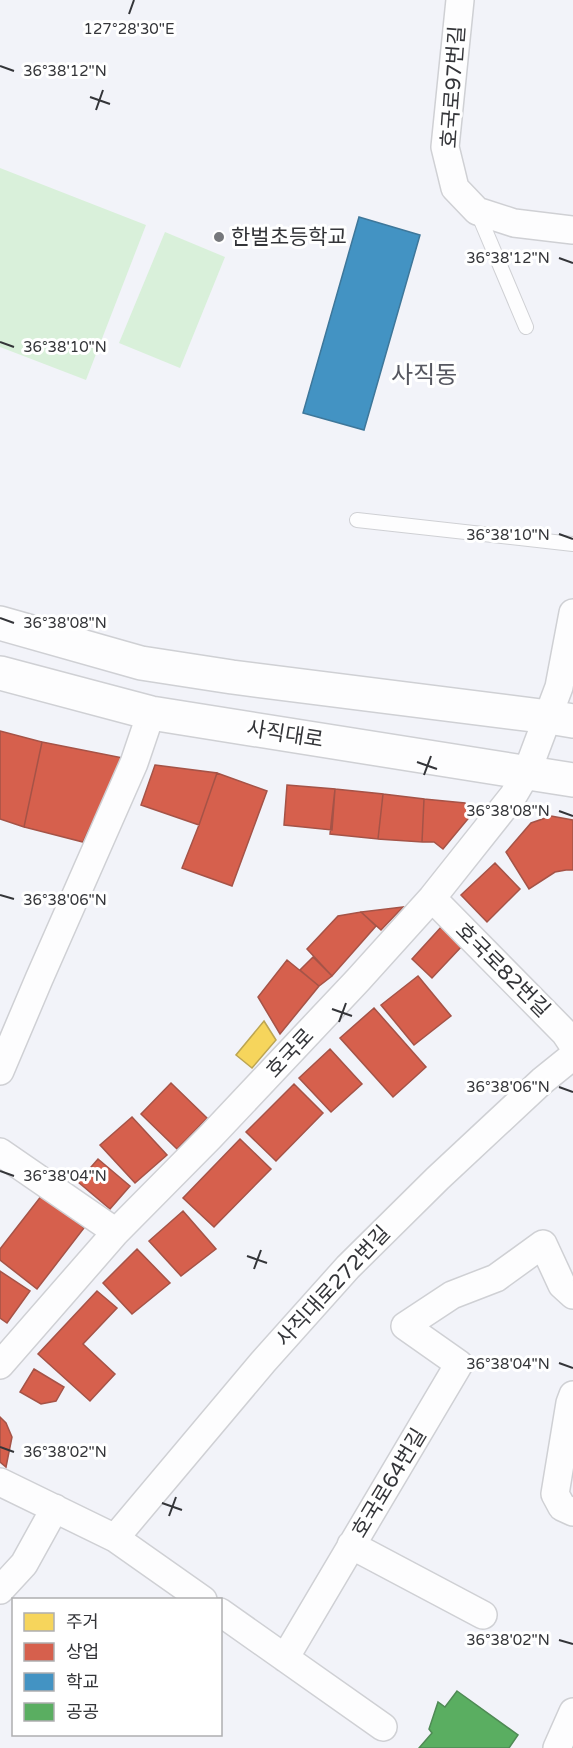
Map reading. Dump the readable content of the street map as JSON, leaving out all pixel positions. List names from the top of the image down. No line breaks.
{"streets":{"main road":["사직대로"],"street":["호국로97번길","호국로82번길","호국로","사직대로272번길","호국로64번길"]},"crossings":[["사직대로","호국로"],["호국로82번길","호국로"]],"districts":["사직동"],"places":["한벌초등학교"],"legend":["주거","상업","학교","공공"],"coordinates":["127°28'30\"E","36°38'12\"N","36°38'10\"N","36°38'08\"N","36°38'06\"N","36°38'04\"N","36°38'02\"N"]}
